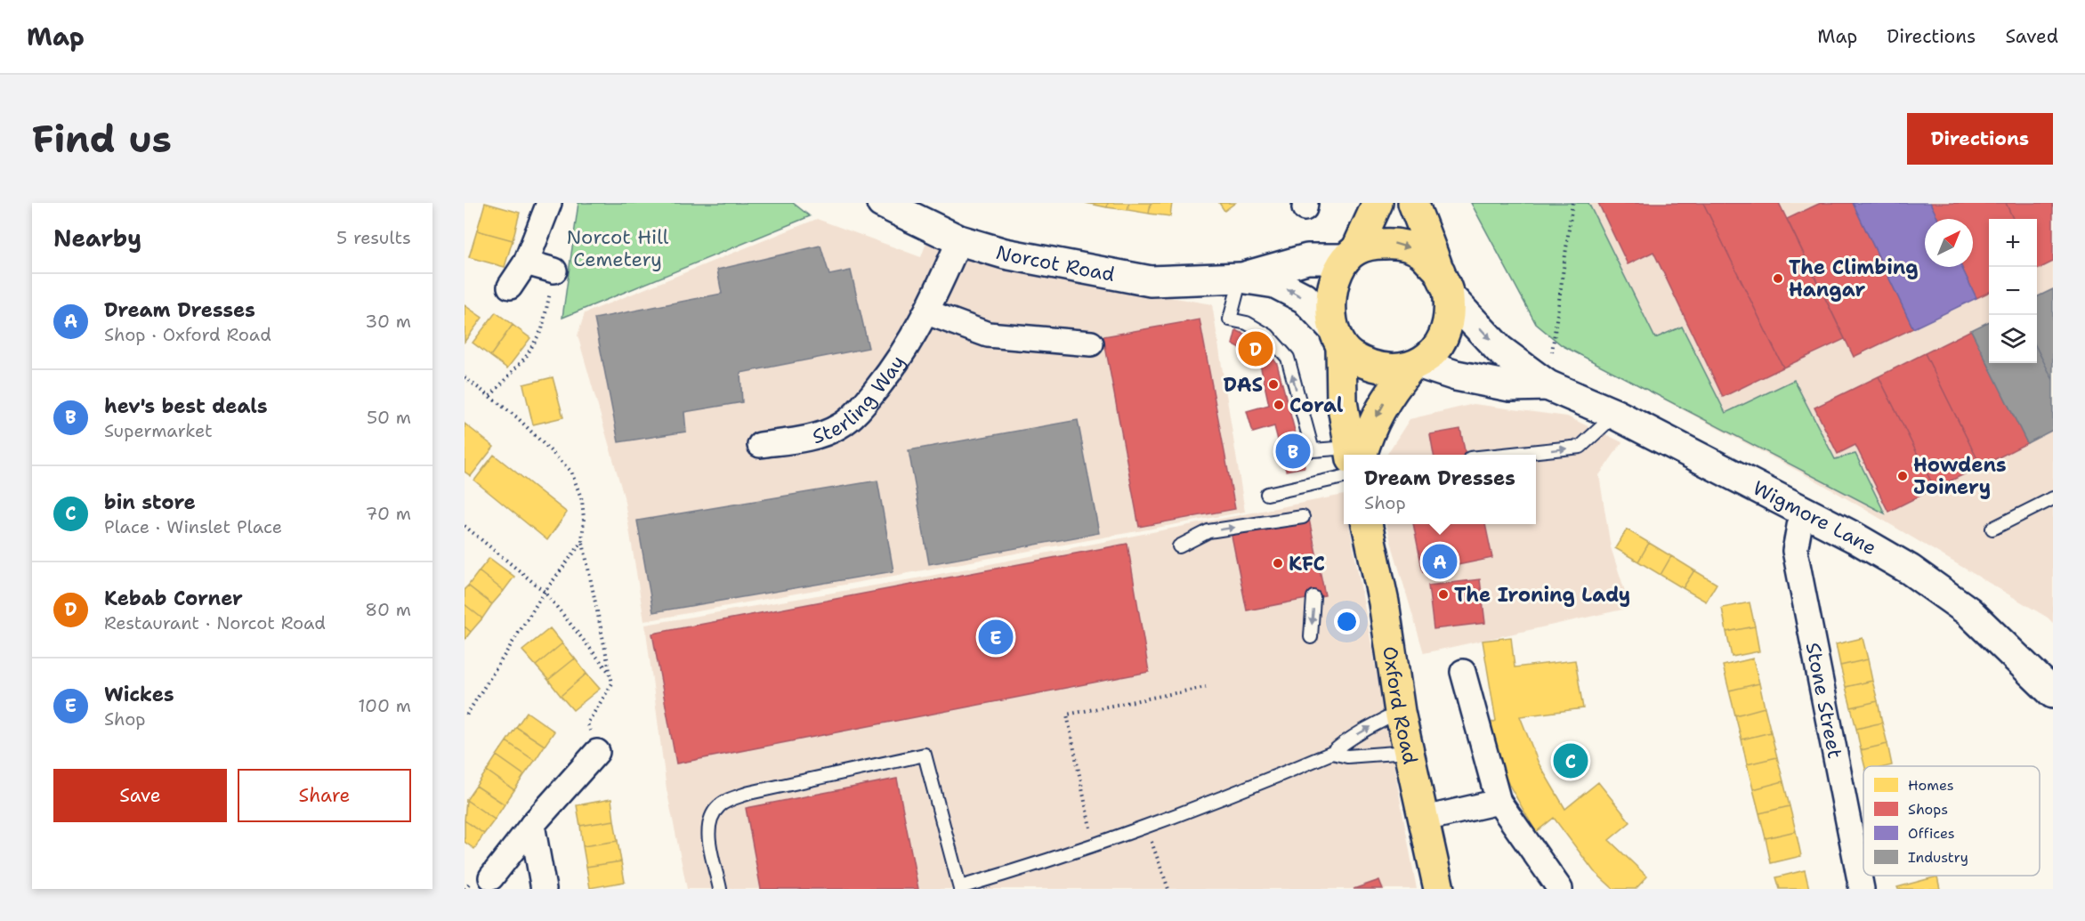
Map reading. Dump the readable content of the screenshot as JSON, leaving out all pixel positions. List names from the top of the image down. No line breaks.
{"streets":{"main road":["Oxford Road"],"street":["Norcot Road","Sterling Way","Wigmore Lane","Stone Street"]},"crossings":[["Norcot Road","Sterling Way"],["Norcot Road","Wigmore Lane"],["Wigmore Lane","Stone Street"]],"parks":["Norcot Hill Cemetery"],"places":["The Climbing Hangar","DAS","Coral","Howdens Joinery","KFC","The Ironing Lady"],"legend":["Homes","Shops","Offices","Industry"],"north":"top right","page":{"header":"Map","nav":["Map","Directions","Saved"],"buttons":["Directions",["Save","Share"]],"title":"Find us","heading":["Nearby","5 results"],"map_buttons":["+","−"],"list":[{"mark":"A","name":"Dream Dresses","note":"Shop · Oxford Road","value":"30 m"},{"mark":"B","name":"hev's best deals","note":"Supermarket","value":"50 m"},{"mark":"C","name":"bin store","note":"Place · Winslet Place","value":"70 m"},{"mark":"D","name":"Kebab Corner","note":"Restaurant · Norcot Road","value":"80 m"},{"mark":"E","name":"Wickes","note":"Shop","value":"100 m"}],"pins":["D","B","A","E","C"],"popup":["Dream Dresses","Shop"]}}
